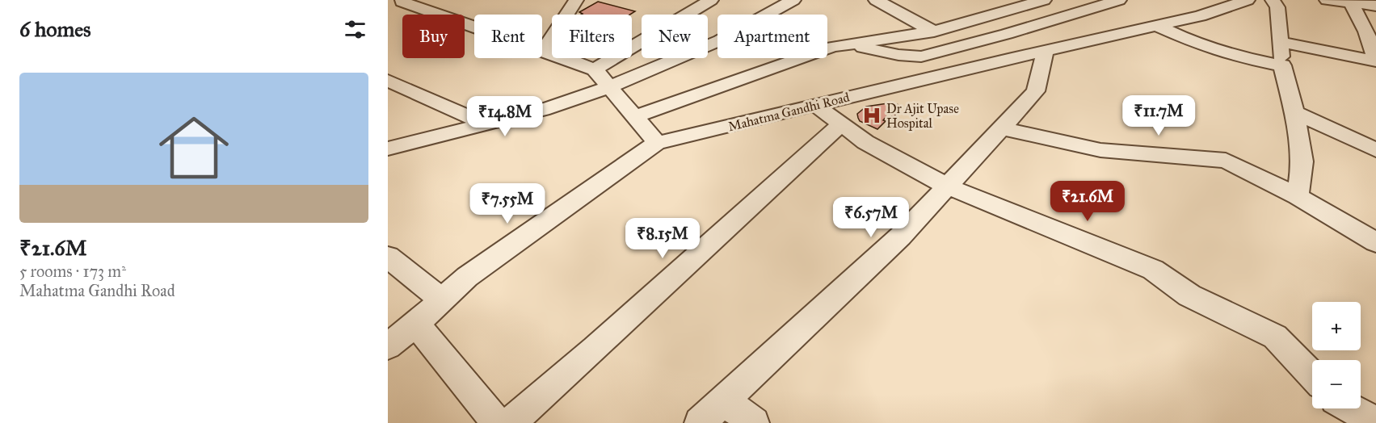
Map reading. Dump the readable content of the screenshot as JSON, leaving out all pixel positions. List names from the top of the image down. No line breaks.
{"streets":{"street":["Mahatma Gandhi Road"]},"places":{"hospital":["Dr Ajit Upase Hospital"]},"page":{"heading":"6 homes","chip":["Buy","Rent","Filters","New","Apartment"],"list":[{"name":"₹21.6M","note":"5 rooms · 173 m² · Mahatma Gandhi Road"}],"price":["₹11.7M","₹14.8M","₹21.6M","₹7.55M","₹6.57M","₹8.15M"],"map_buttons":["+","−"]}}
